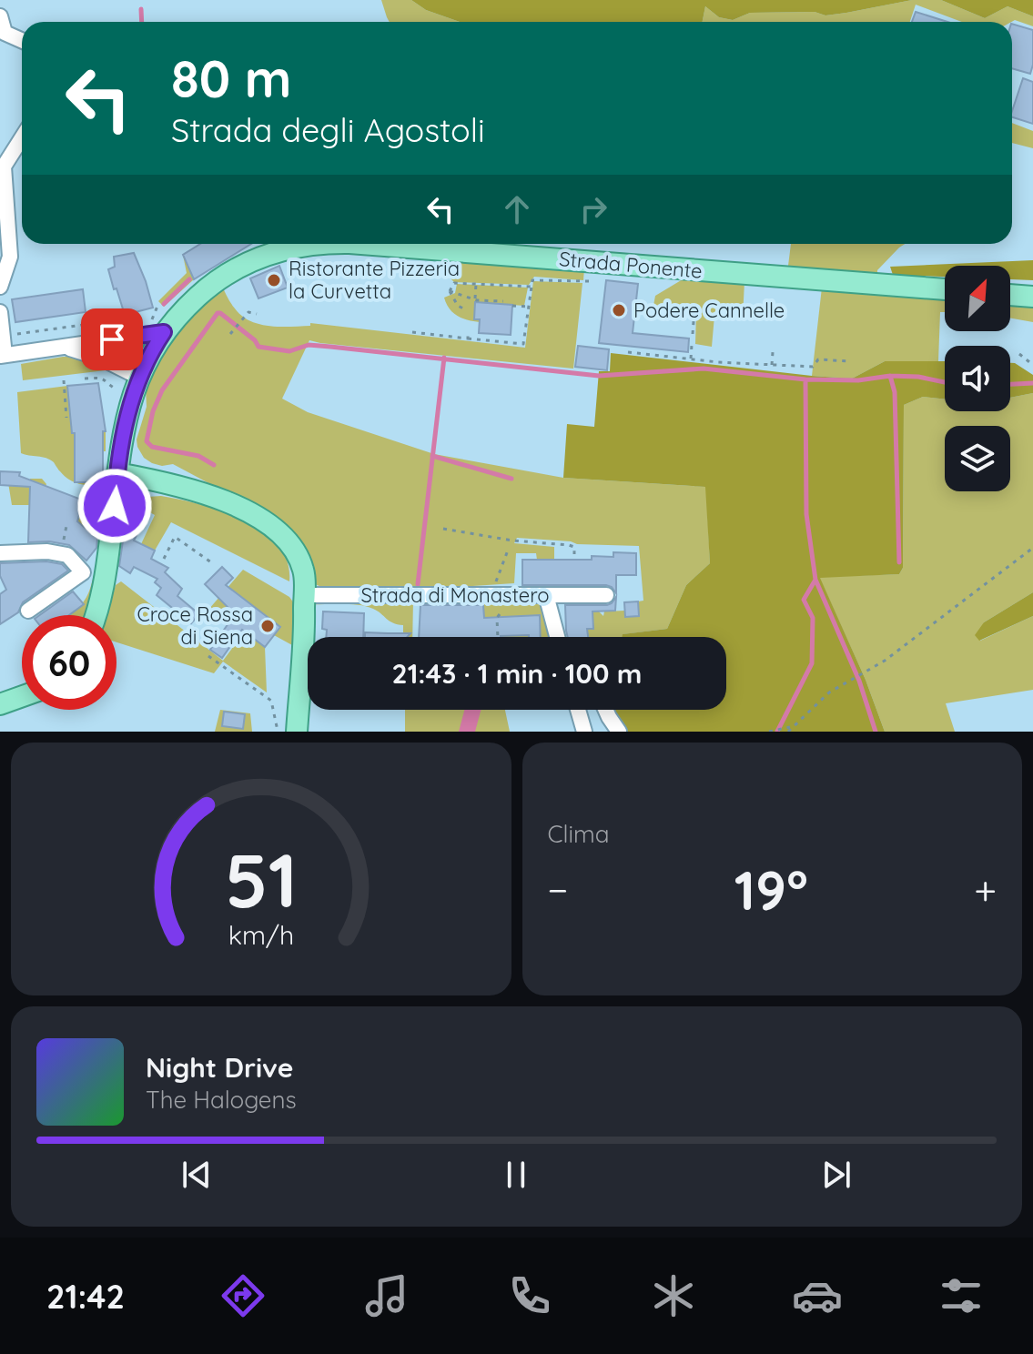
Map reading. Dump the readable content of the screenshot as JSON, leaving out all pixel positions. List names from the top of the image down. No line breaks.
{"streets":{"main road":["Strada Ponente"],"street":["Strada di Monastero"]},"places":["Ristorante Pizzeria la Curvetta","Podere Cannelle","Croce Rossa di Siena"],"north":"top right","page":{"turn":["80 m","Strada degli Agostoli"],"limit":"60","trip":"21:43 · 1 min · 100 m","tile":"Clima","heat":["−","19°","+"],"song":["Night Drive","The Halogens"],"tabs":"21:42","gauge":["51","km/h"]}}
